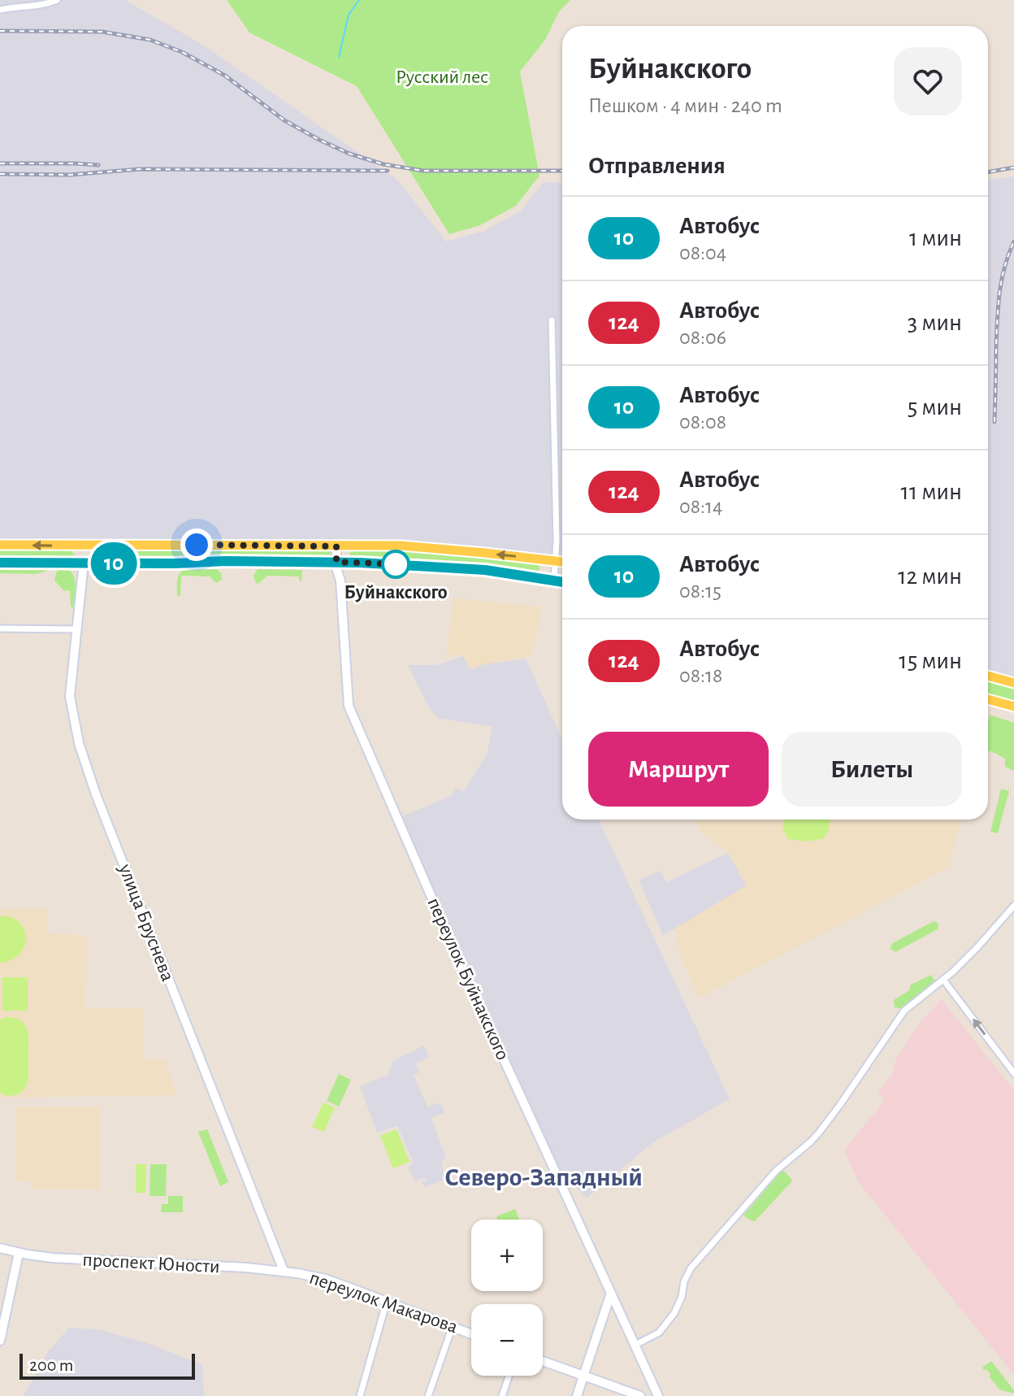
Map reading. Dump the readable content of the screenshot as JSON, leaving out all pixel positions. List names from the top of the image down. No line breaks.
{"streets":{"street":["улица Бруснева","переулок Буйнакского","проспект Юности","переулок Макарова"]},"crossings":[["улица Бруснева","проспект Юности"],["улица Бруснева","переулок Макарова"],["проспект Юности","переулок Макарова"]],"districts":["Северо-Западный"],"parks":["Русский лес"],"places":["Буйнакского"],"lines":["bus line 10"],"scale_bar":"200 m","page":{"on_map":"10","heading":[["Буйнакского","Пешком · 4 мин · 240 m"],"Отправления"],"list":[{"mark":"10","name":"Автобус","note":"08:04","value":"1 мин"},{"mark":"124","name":"Автобус","note":"08:06","value":"3 мин"},{"mark":"10","name":"Автобус","note":"08:08","value":"5 мин"},{"mark":"124","name":"Автобус","note":"08:14","value":"11 мин"},{"mark":"10","name":"Автобус","note":"08:15","value":"12 мин"},{"mark":"124","name":"Автобус","note":"08:18","value":"15 мин"}],"buttons":["Маршрут","Билеты"],"map_buttons":["+","−"],"scale":"200 m"}}
